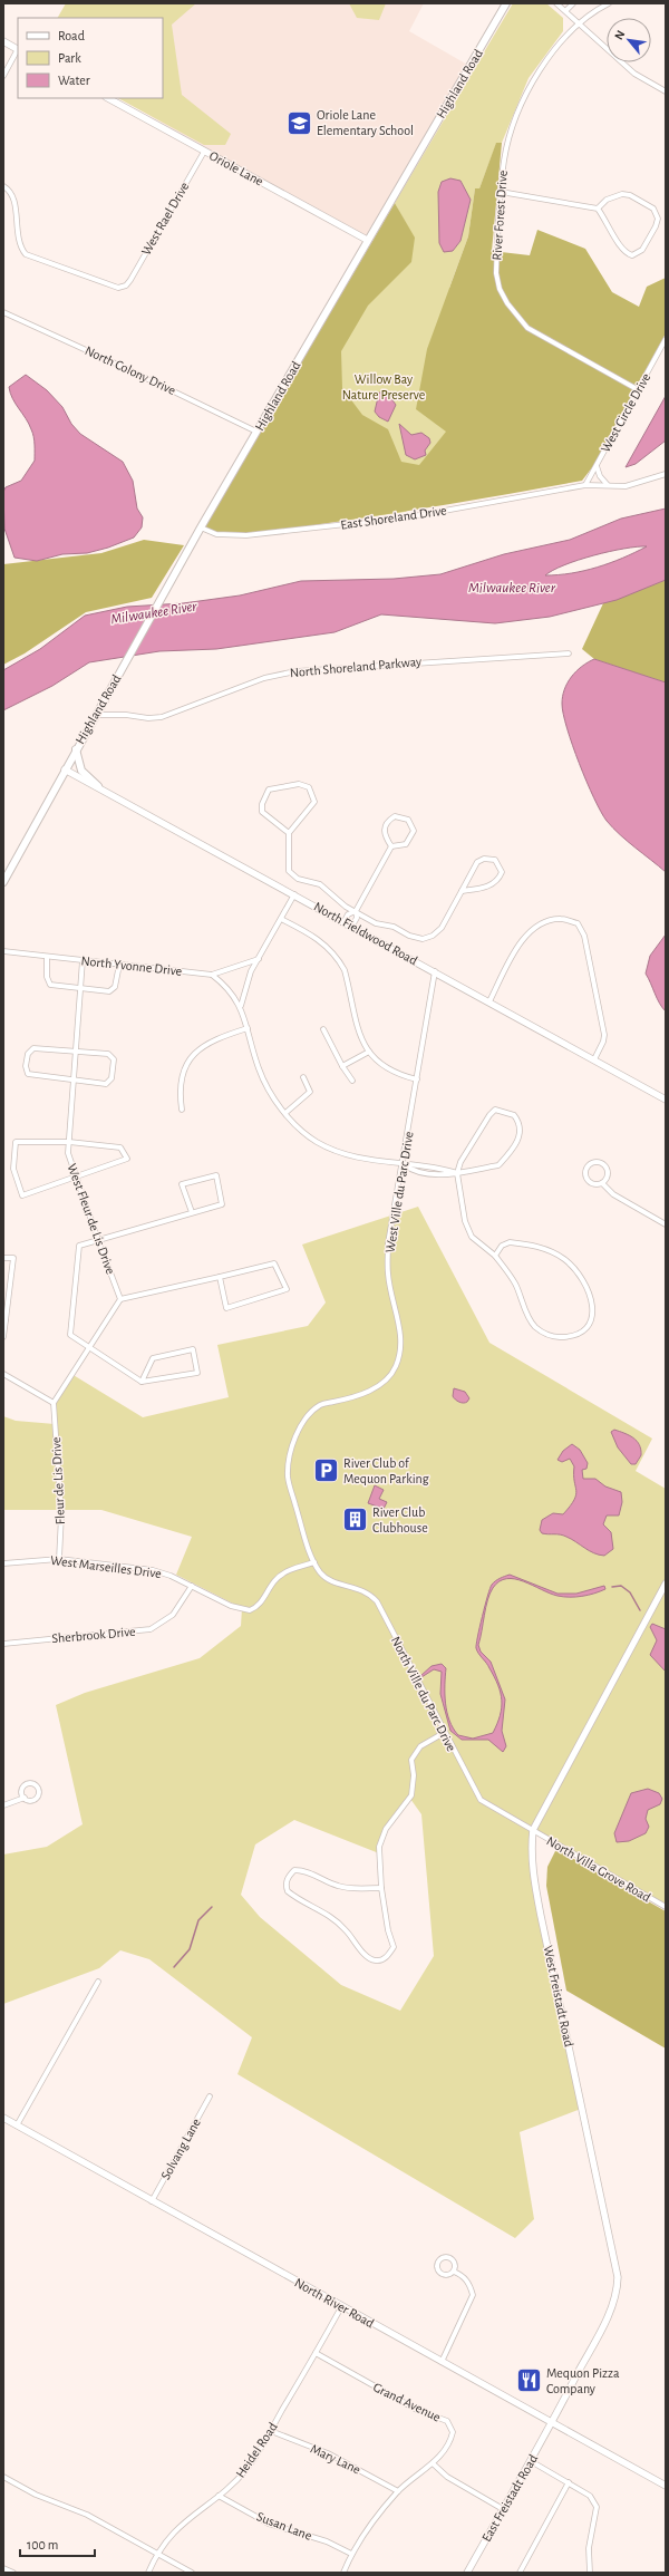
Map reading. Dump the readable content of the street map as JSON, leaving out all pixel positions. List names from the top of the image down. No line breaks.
{"streets":{"main road":["Highland Road"],"street":["Oriole Lane","River Forest Drive","West Rael Drive","North Colony Drive","West Circle Drive","East Shoreland Drive","North Shoreland Parkway","North Fieldwood Road","North Yvonne Drive","West Ville du Parc Drive","West Fleur de Lis Drive","Fleur de Lis Drive","West Marseilles Drive","Sherbrook Drive","North Ville du Parc Drive","North Villa Grove Road","West Freistadt Road","Solvang Lane","North River Road","Grand Avenue","Heidel Road","Mary Lane","East Freistadt Road","Susan Lane"]},"crossings":[["Highland Road","Oriole Lane"],["Highland Road","North Colony Drive"],["Highland Road","East Shoreland Drive"],["Highland Road","North Shoreland Parkway"],["Highland Road","North Fieldwood Road"],["Oriole Lane","West Rael Drive"],["River Forest Drive","West Circle Drive"],["West Circle Drive","East Shoreland Drive"],["North Fieldwood Road","West Ville du Parc Drive"],["North Yvonne Drive","West Fleur de Lis Drive"],["West Ville du Parc Drive","West Marseilles Drive"],["West Ville du Parc Drive","North Ville du Parc Drive"],["Fleur de Lis Drive","West Marseilles Drive"],["West Marseilles Drive","Sherbrook Drive"],["West Marseilles Drive","North Ville du Parc Drive"],["North Ville du Parc Drive","North Villa Grove Road"],["North Ville du Parc Drive","West Freistadt Road"],["North Villa Grove Road","West Freistadt Road"],["West Freistadt Road","North River Road"],["West Freistadt Road","East Freistadt Road"],["Solvang Lane","North River Road"],["North River Road","Heidel Road"],["North River Road","East Freistadt Road"],["Grand Avenue","Heidel Road"],["Grand Avenue","Mary Lane"],["Grand Avenue","Susan Lane"],["Heidel Road","Mary Lane"],["Heidel Road","Susan Lane"]],"water":["Milwaukee River"],"parks":["Willow Bay Nature Preserve"],"places":{"school or university":["Oriole Lane Elementary School"],"parking":["River Club of Mequon Parking"],"building":["River Club Clubhouse"],"restaurant":["Mequon Pizza Company"]},"legend":["Road","Park","Water"],"scale_bar":"100 m","north":"top left"}
